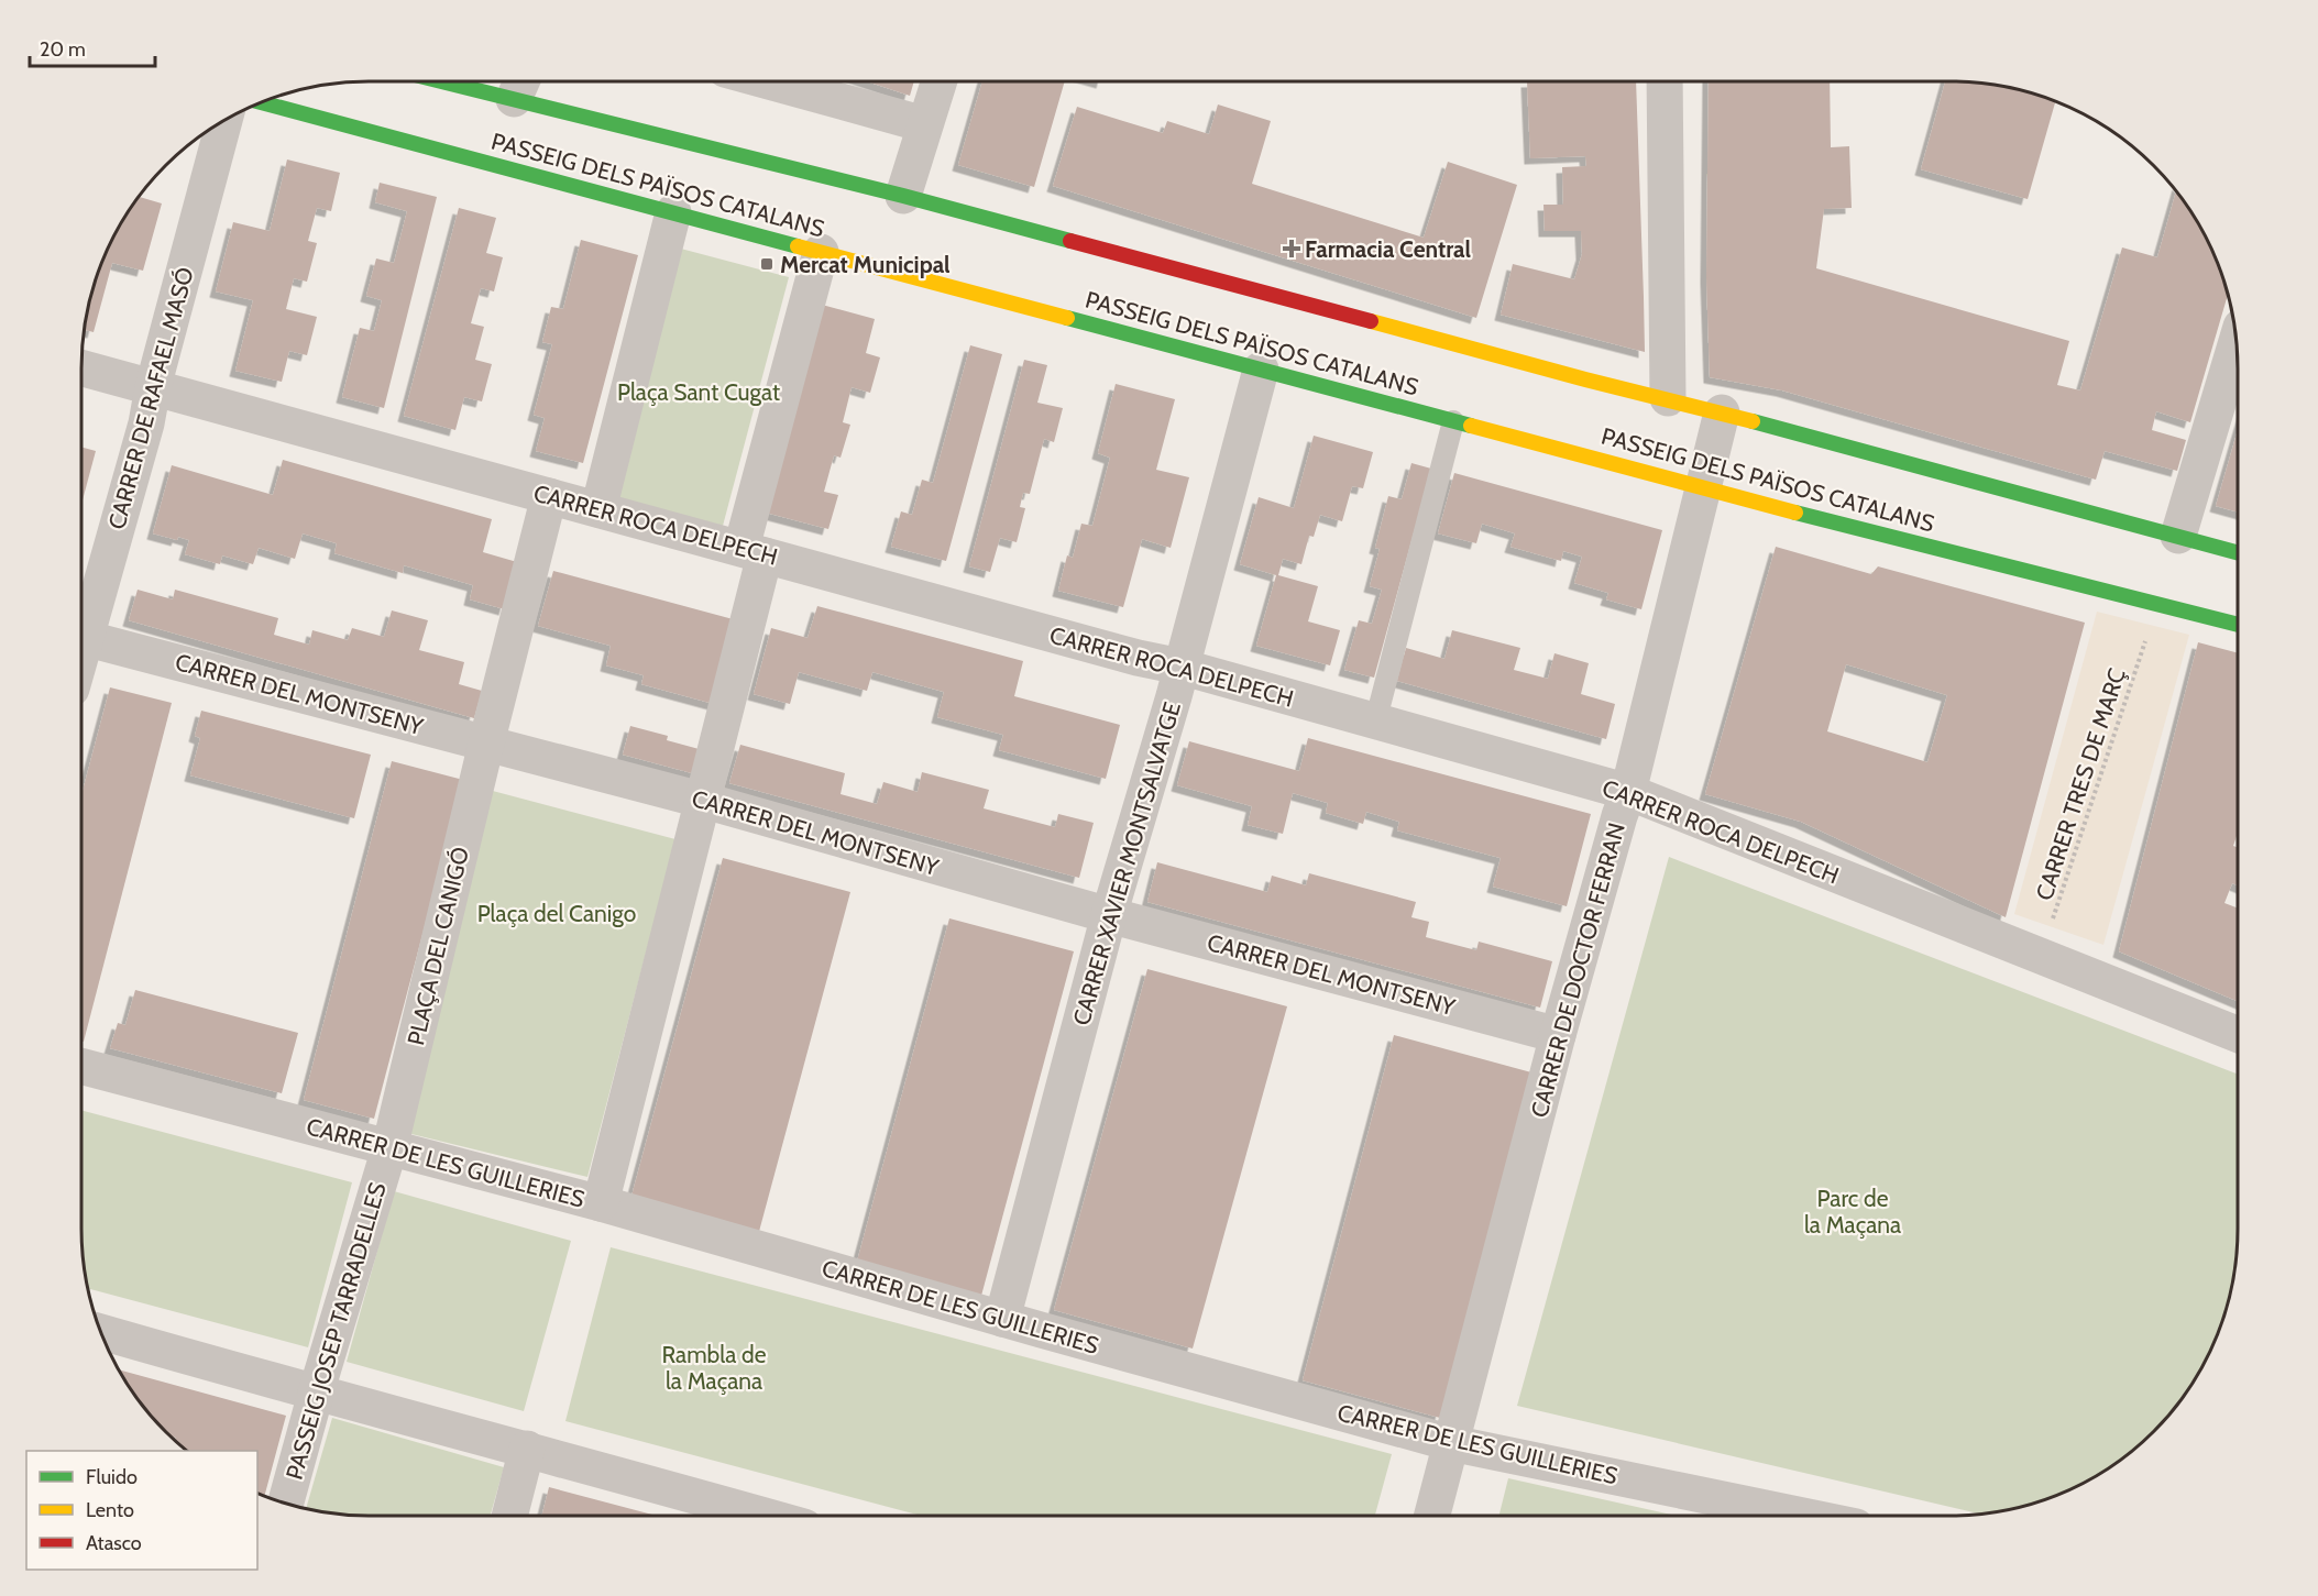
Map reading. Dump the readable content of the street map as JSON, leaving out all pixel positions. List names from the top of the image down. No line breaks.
{"streets":{"main road":["PASSEIG DELS PAÏSOS CATALANS"],"street":["CARRER DE RAFAEL MASÓ","CARRER ROCA DELPECH","CARRER DEL MONTSENY","CARRER XAVIER MONTSALVATGE","PLAÇA DEL CANIGÓ","CARRER DE DOCTOR FERRAN","CARRER DE LES GUILLERIES","PASSEIG JOSEP TARRADELLES"],"path":["CARRER TRES DE MARÇ"]},"crossings":[["PASSEIG DELS PAÏSOS CATALANS","CARRER TRES DE MARÇ"],["PASSEIG DELS PAÏSOS CATALANS","CARRER XAVIER MONTSALVATGE"],["PASSEIG DELS PAÏSOS CATALANS","CARRER DE DOCTOR FERRAN"],["CARRER DE RAFAEL MASÓ","CARRER ROCA DELPECH"],["CARRER ROCA DELPECH","CARRER TRES DE MARÇ"],["CARRER ROCA DELPECH","CARRER XAVIER MONTSALVATGE"],["CARRER ROCA DELPECH","PLAÇA DEL CANIGÓ"],["CARRER ROCA DELPECH","CARRER DE DOCTOR FERRAN"],["CARRER DEL MONTSENY","CARRER XAVIER MONTSALVATGE"],["CARRER DEL MONTSENY","PLAÇA DEL CANIGÓ"],["CARRER DEL MONTSENY","CARRER DE DOCTOR FERRAN"],["CARRER XAVIER MONTSALVATGE","CARRER DE LES GUILLERIES"],["PLAÇA DEL CANIGÓ","CARRER DE LES GUILLERIES"],["PLAÇA DEL CANIGÓ","PASSEIG JOSEP TARRADELLES"],["CARRER DE DOCTOR FERRAN","CARRER DE LES GUILLERIES"],["CARRER DE LES GUILLERIES","PASSEIG JOSEP TARRADELLES"]],"parks":["Plaça Sant Cugat","Plaça del Canigo","Parc de la Maçana","Rambla de la Maçana"],"places":{"health":["Farmacia Central"],"transit":["Mercat Municipal"]},"legend":["Fluido","Lento","Atasco"],"scale_bar":"20 m"}
